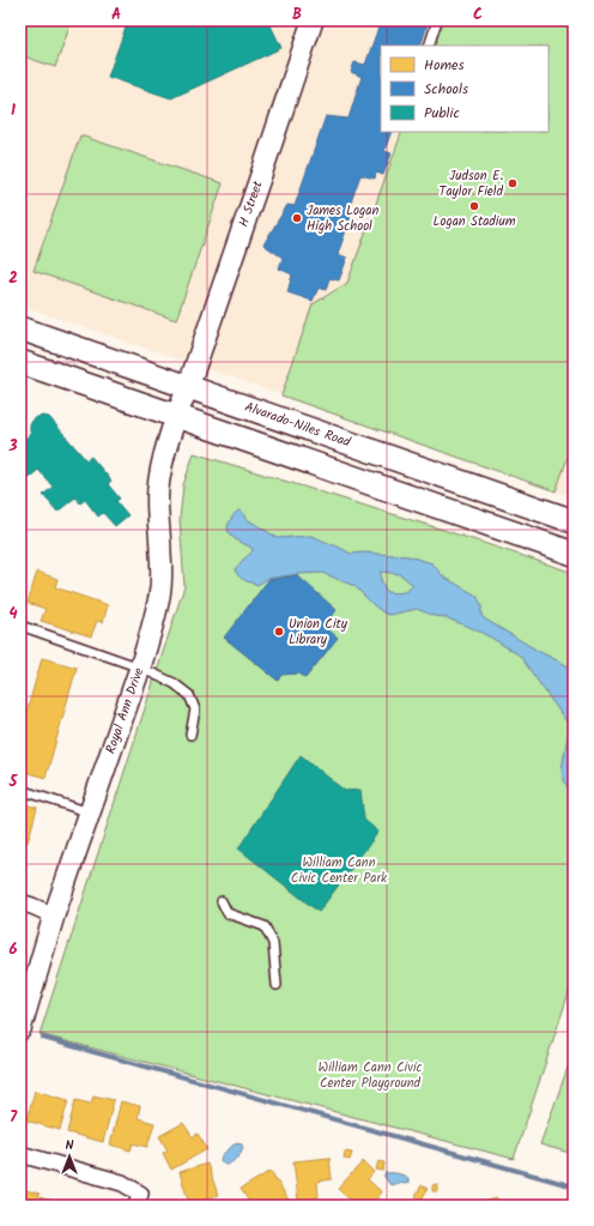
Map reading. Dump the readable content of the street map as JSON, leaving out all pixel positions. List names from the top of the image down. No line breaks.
{"streets":{"main road":["Alvarado-Niles Road"],"street":["H Street","Royal Ann Drive"]},"crossings":[["H Street","Alvarado-Niles Road"],["H Street","Royal Ann Drive"],["Alvarado-Niles Road","Royal Ann Drive"]],"parks":["William Cann Civic Center Park","William Cann Civic Center Playground"],"places":["Judson E. Taylor Field","Logan Stadium","James Logan High School","Union City Library"],"legend":["Homes","Schools","Public"],"north":"top","grid":{"columns":["A","B","C"],"rows":["1","2","3","4","5","6","7"]}}
